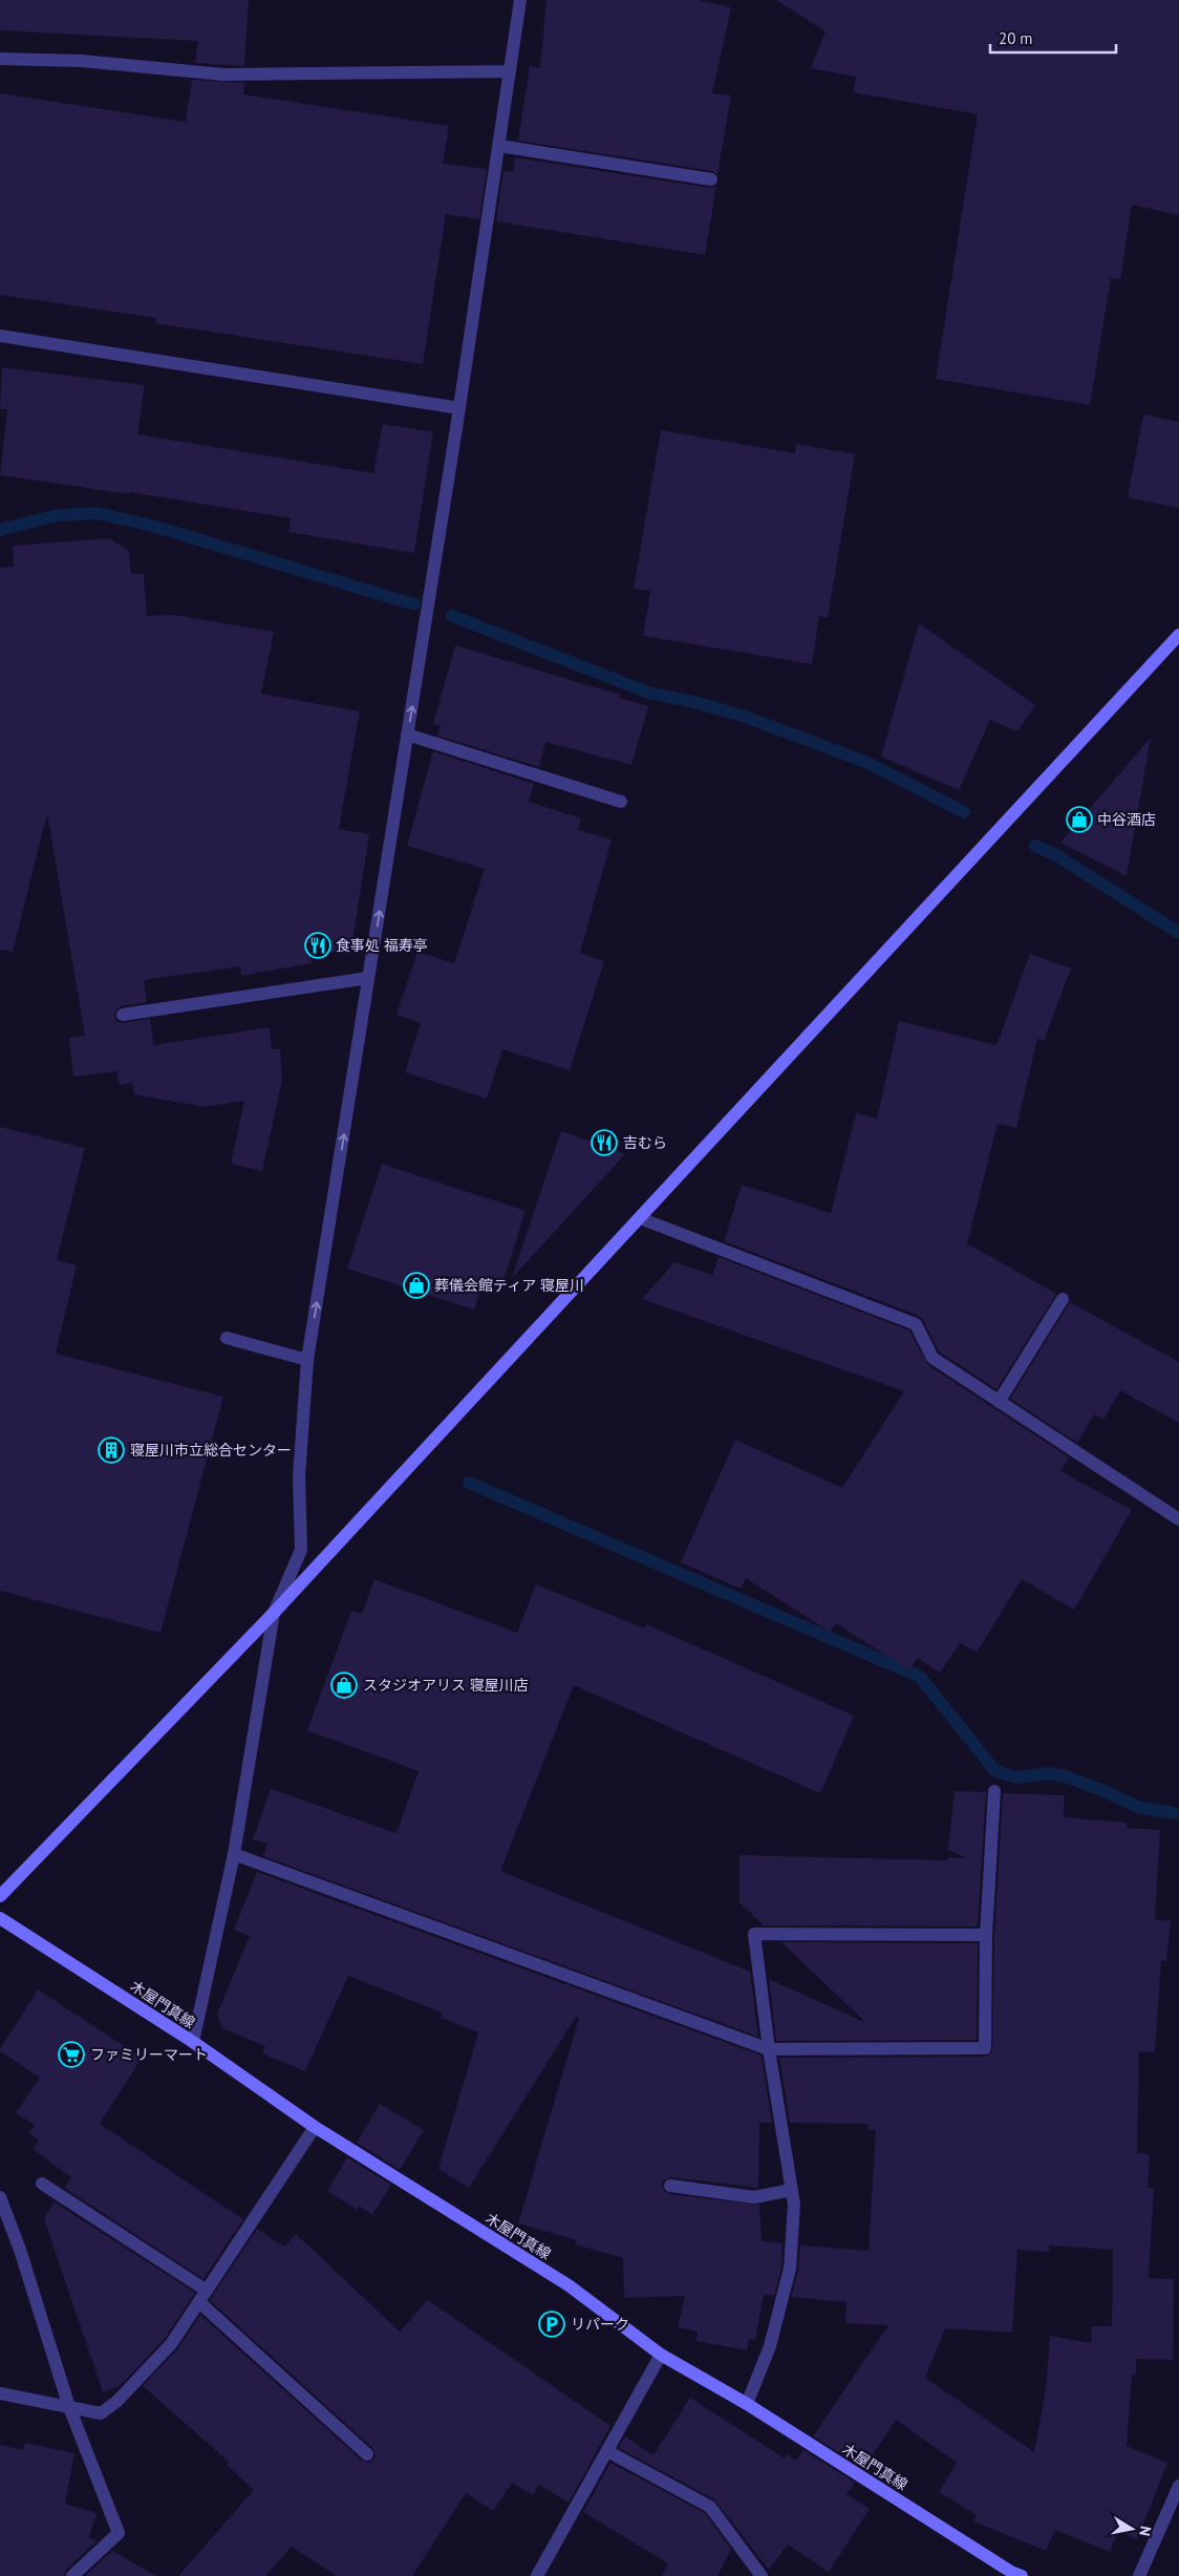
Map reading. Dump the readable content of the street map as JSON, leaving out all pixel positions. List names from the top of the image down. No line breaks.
{"streets":{"street":["木屋門真線"]},"places":{"shop":["中谷酒店","葬儀会館ティア 寝屋川","スタジオアリス 寝屋川店"],"restaurant":["食事処 福寿亭","吉むら"],"building":["寝屋川市立総合センター"],"supermarket":["ファミリーマート"],"parking":["リパーク"]},"scale_bar":"20 m","north":"right"}
